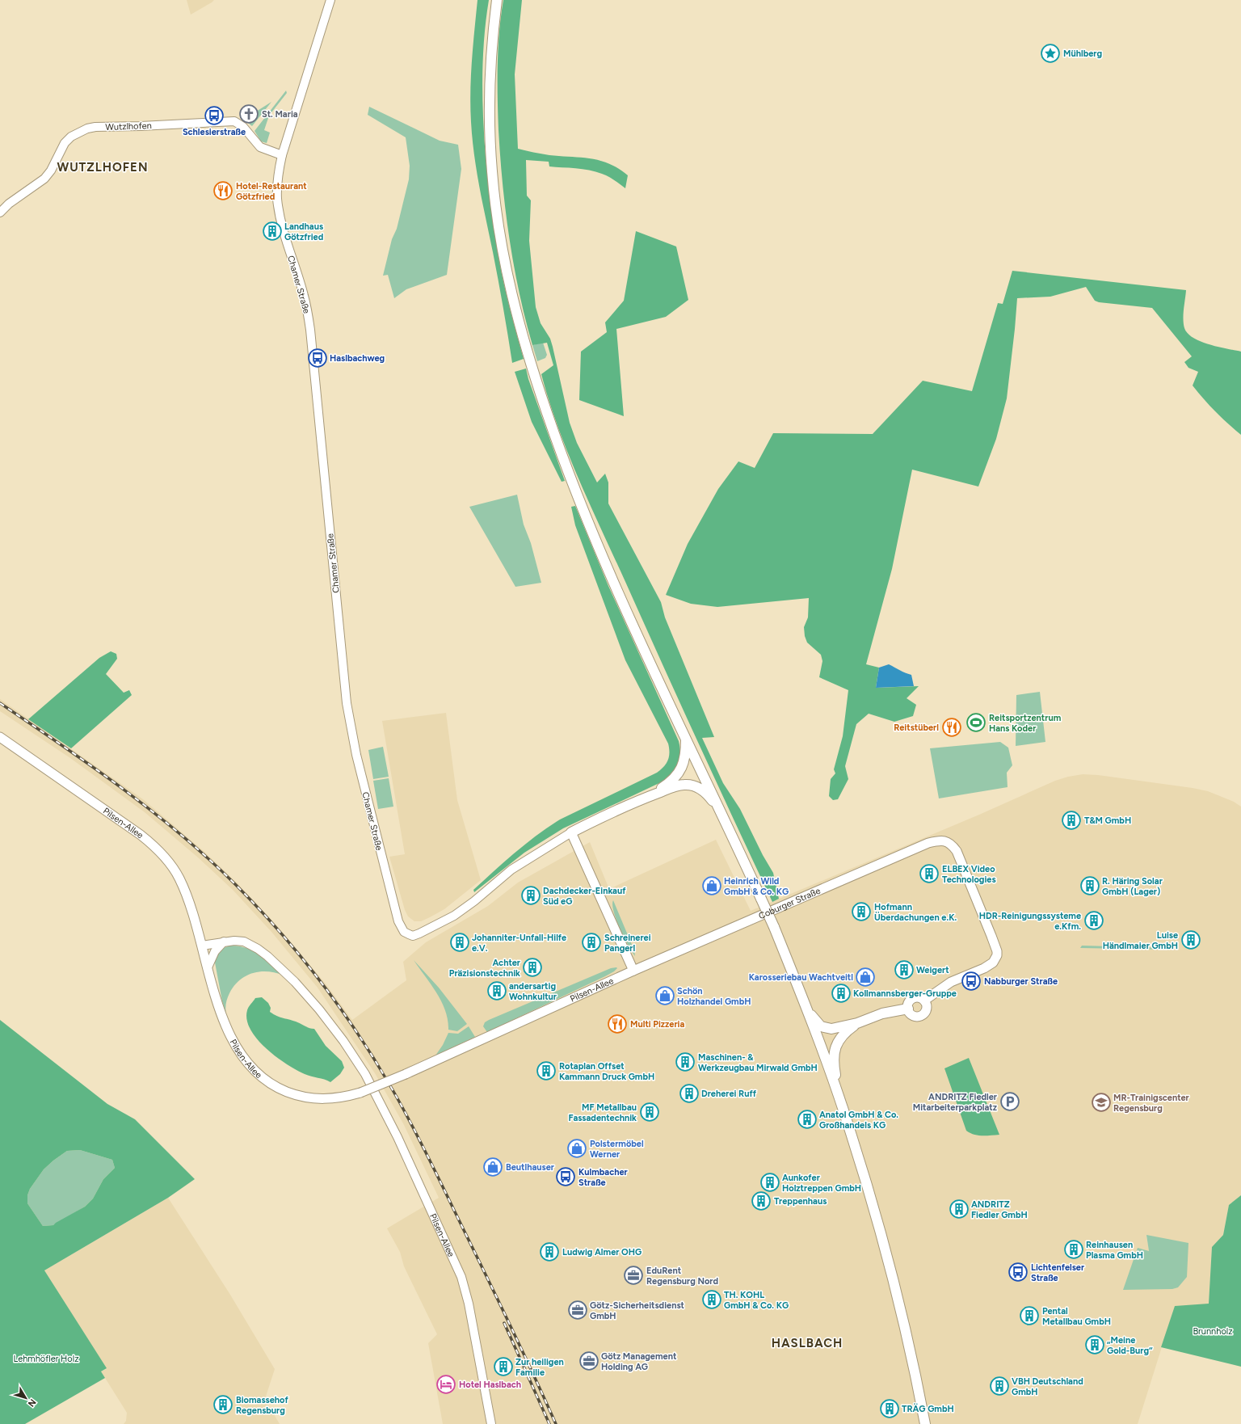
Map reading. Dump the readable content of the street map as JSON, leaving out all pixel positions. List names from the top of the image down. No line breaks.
{"streets":{"main road":["Pilsen-Allee","Coburger Straße"],"street":["Wutzlhofen","Chamer Straße"]},"crossings":[["Wutzlhofen","Chamer Straße"],["Pilsen-Allee","Coburger Straße"]],"districts":["WUTZLHOFEN","HASLBACH"],"parks":["Brunnholz","Lehmhöfler Holz"],"places":{"place":["Mühlberg"],"church":["St. Maria"],"bus stop":["Schlesierstraße","Haslbachweg","Nabburger Straße","Kulmbacher Straße","Lichtenfelser Straße"],"restaurant":["Hotel-Restaurant Götzfried","Reitstüberl","Multi Pizzeria"],"building":["Landhaus Götzfried","T&M GmbH","ELBEX Video Technologies","R. Häring Solar GmbH (Lager)","Dachdecker-Einkauf Süd eG","Hofmann Überdachungen e.K.","HDR-Reinigungssysteme e.Kfm.","Luise Händlmaier GmbH","Johanniter-Unfall-Hilfe e.V.","Schreinerei Pangerl","Achter Präzisionstechnik","Weigert","andersartig Wohnkultur","Kollmannsberger-Gruppe","Maschinen- & Werkzeugbau Mirwald GmbH","Rotaplan Offset Kammann Druck GmbH","Dreherei Ruff","MF Metallbau Fassadentechnik","Anatol GmbH & Co. Großhandels KG","Aunkofer Holztreppen GmbH","Treppenhaus","ANDRITZ Fiedler GmbH","Reinhausen Plasma GmbH","Ludwig Almer OHG","TH. KOHL GmbH & Co. KG","Pental Metallbau GmbH","„Meine Gold-Burg“","Zur heiligen Familie","VBH Deutschland GmbH","Biomassehof Regensburg","TRÄG GmbH"],"sports":["Reitsportzentrum Hans Koder"],"shop":["Heinrich Wild GmbH & Co. KG","Karosseriebau Wachtveitl","Schön Holzhandel GmbH","Polstermöbel Werner","Beutlhauser"],"parking":["ANDRITZ Fiedler Mitarbeiterparkplatz"],"school or university":["MR-Trainigscenter Regensburg"],"office":["EduRent Regensburg Nord","Götz-Sicherheitsdienst GmbH","Götz Management Holding AG"],"hotel":["Hotel Haslbach"]},"north":"bottom right"}
